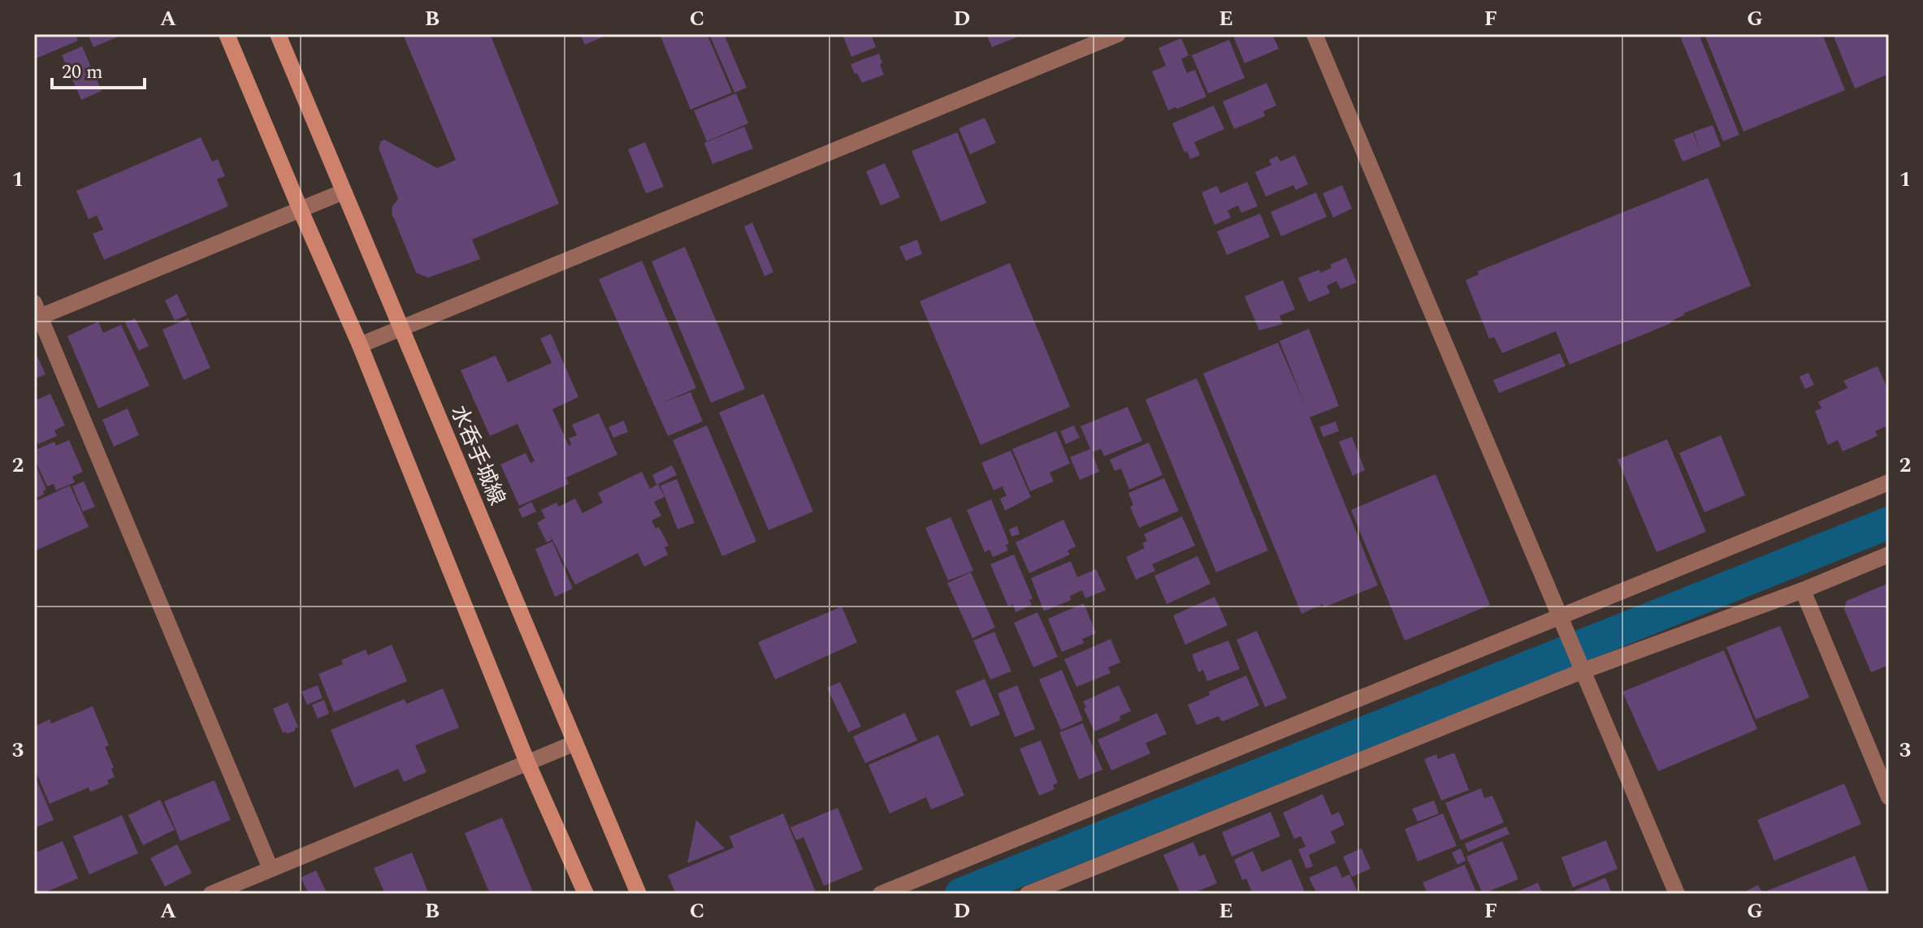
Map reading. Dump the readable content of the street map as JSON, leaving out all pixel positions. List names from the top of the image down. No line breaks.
{"streets":{"main road":["水呑手城線"]},"scale_bar":"20 m","grid":{"columns":["A","B","C","D","E","F","G"],"rows":["1","2","3"]}}
